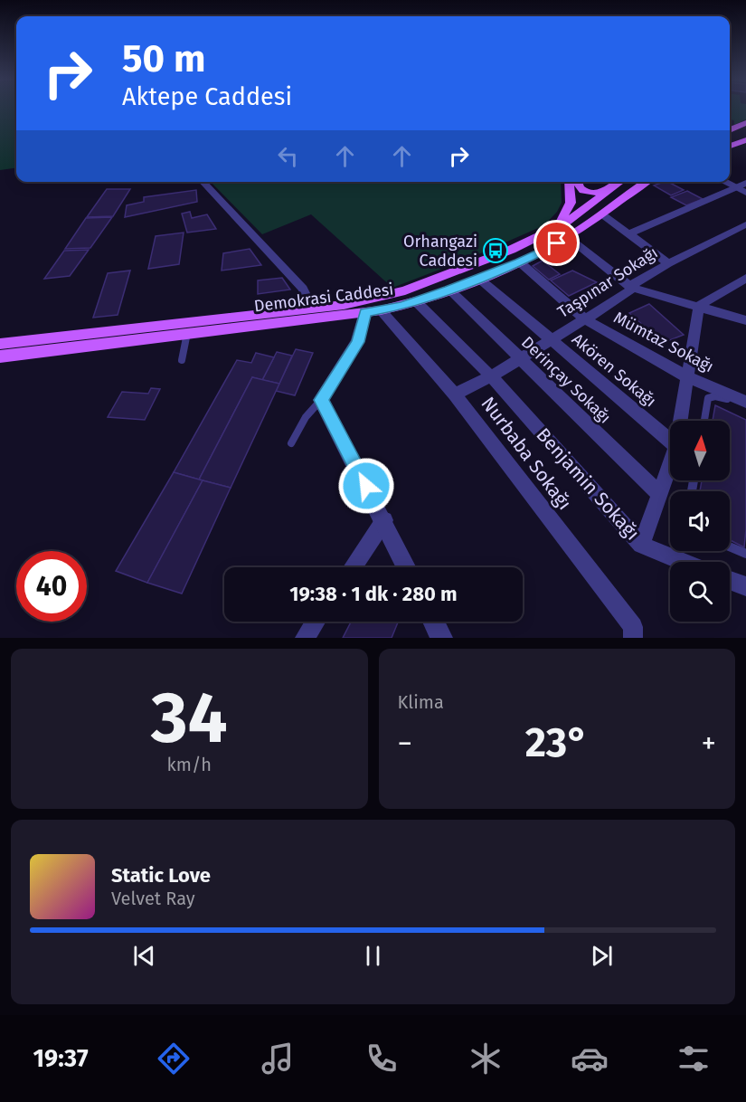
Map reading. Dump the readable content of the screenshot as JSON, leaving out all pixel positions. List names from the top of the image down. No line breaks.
{"streets":{"main road":["Demokrasi Caddesi"],"street":["Taşpınar Sokağı","Mümtaz Sokağı","Akören Sokağı","Derinçay Sokağı","Nurbaba Sokağı","Benjamin Sokağı"]},"crossings":[["Taşpınar Sokağı","Mümtaz Sokağı"],["Taşpınar Sokağı","Akören Sokağı"],["Taşpınar Sokağı","Derinçay Sokağı"],["Taşpınar Sokağı","Nurbaba Sokağı"],["Taşpınar Sokağı","Benjamin Sokağı"],["Demokrasi Caddesi","Mümtaz Sokağı"],["Demokrasi Caddesi","Akören Sokağı"],["Demokrasi Caddesi","Derinçay Sokağı"],["Demokrasi Caddesi","Nurbaba Sokağı"],["Demokrasi Caddesi","Benjamin Sokağı"]],"places":{"bus stop":["Orhangazi Caddesi"]},"north":"top","page":{"turn":["50 m","Aktepe Caddesi"],"limit":"40","trip":"19:38 · 1 dk · 280 m","tile":[["34","km/h"],"Klima"],"heat":["−","23°","+"],"song":["Static Love","Velvet Ray"],"tabs":"19:37"}}
